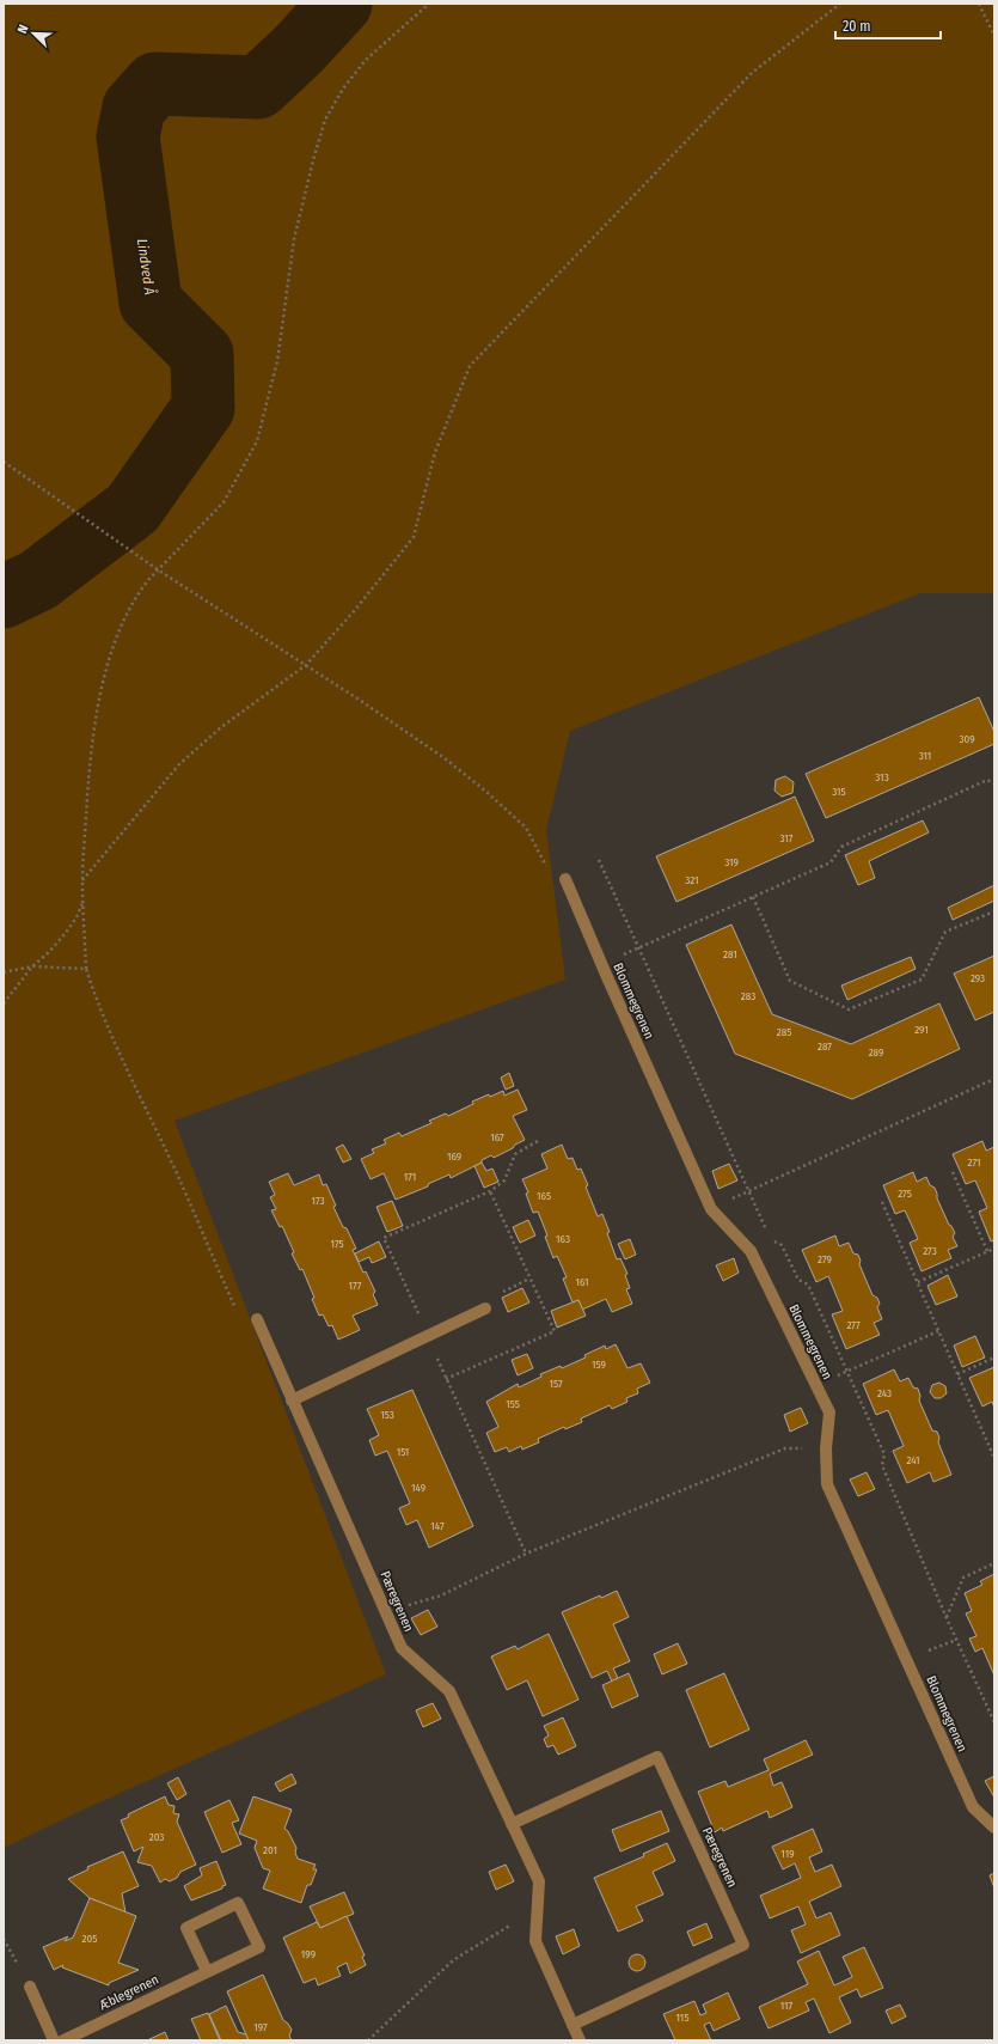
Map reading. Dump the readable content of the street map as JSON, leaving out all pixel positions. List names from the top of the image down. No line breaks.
{"streets":{"street":["Blommegrenen","Pæregrenen","Æblegrenen"]},"water":["Lindved Å"],"house_numbers":["309","311","313","315","317","319","321","281","293","283","291","285","287","289","167","169","271","171","275","165","173","163","175","273","279","161","177","277","159","157","243","155","153","151","241","149","147","203","201","119","205","199","117","115","197"],"scale_bar":"20 m","north":"top left"}
